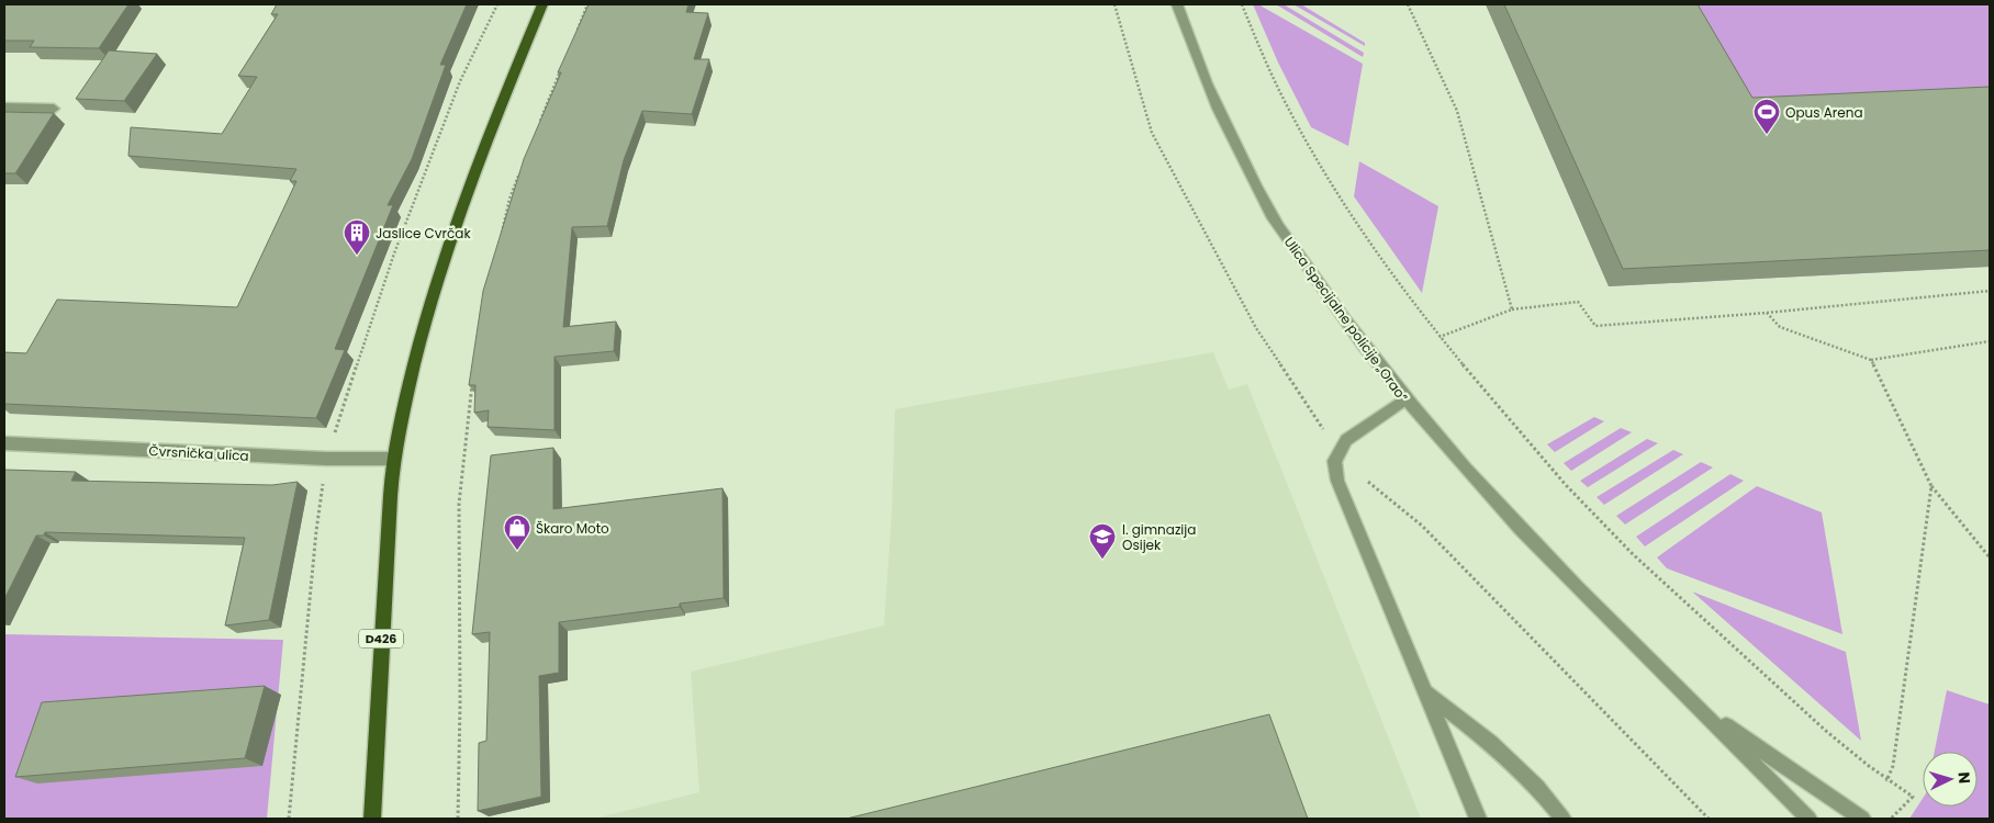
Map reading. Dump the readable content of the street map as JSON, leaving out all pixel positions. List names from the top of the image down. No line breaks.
{"streets":{"main road":["D426"],"street":["Ulica Specijalne policije „Orao“","Čvrsnička ulica"]},"crossings":[["Čvrsnička ulica","D426"]],"places":{"sports":["Opus Arena"],"building":["Jaslice Cvrčak"],"shop":["Škaro Moto"],"school or university":["I. gimnazija Osijek"]},"north":"right"}
